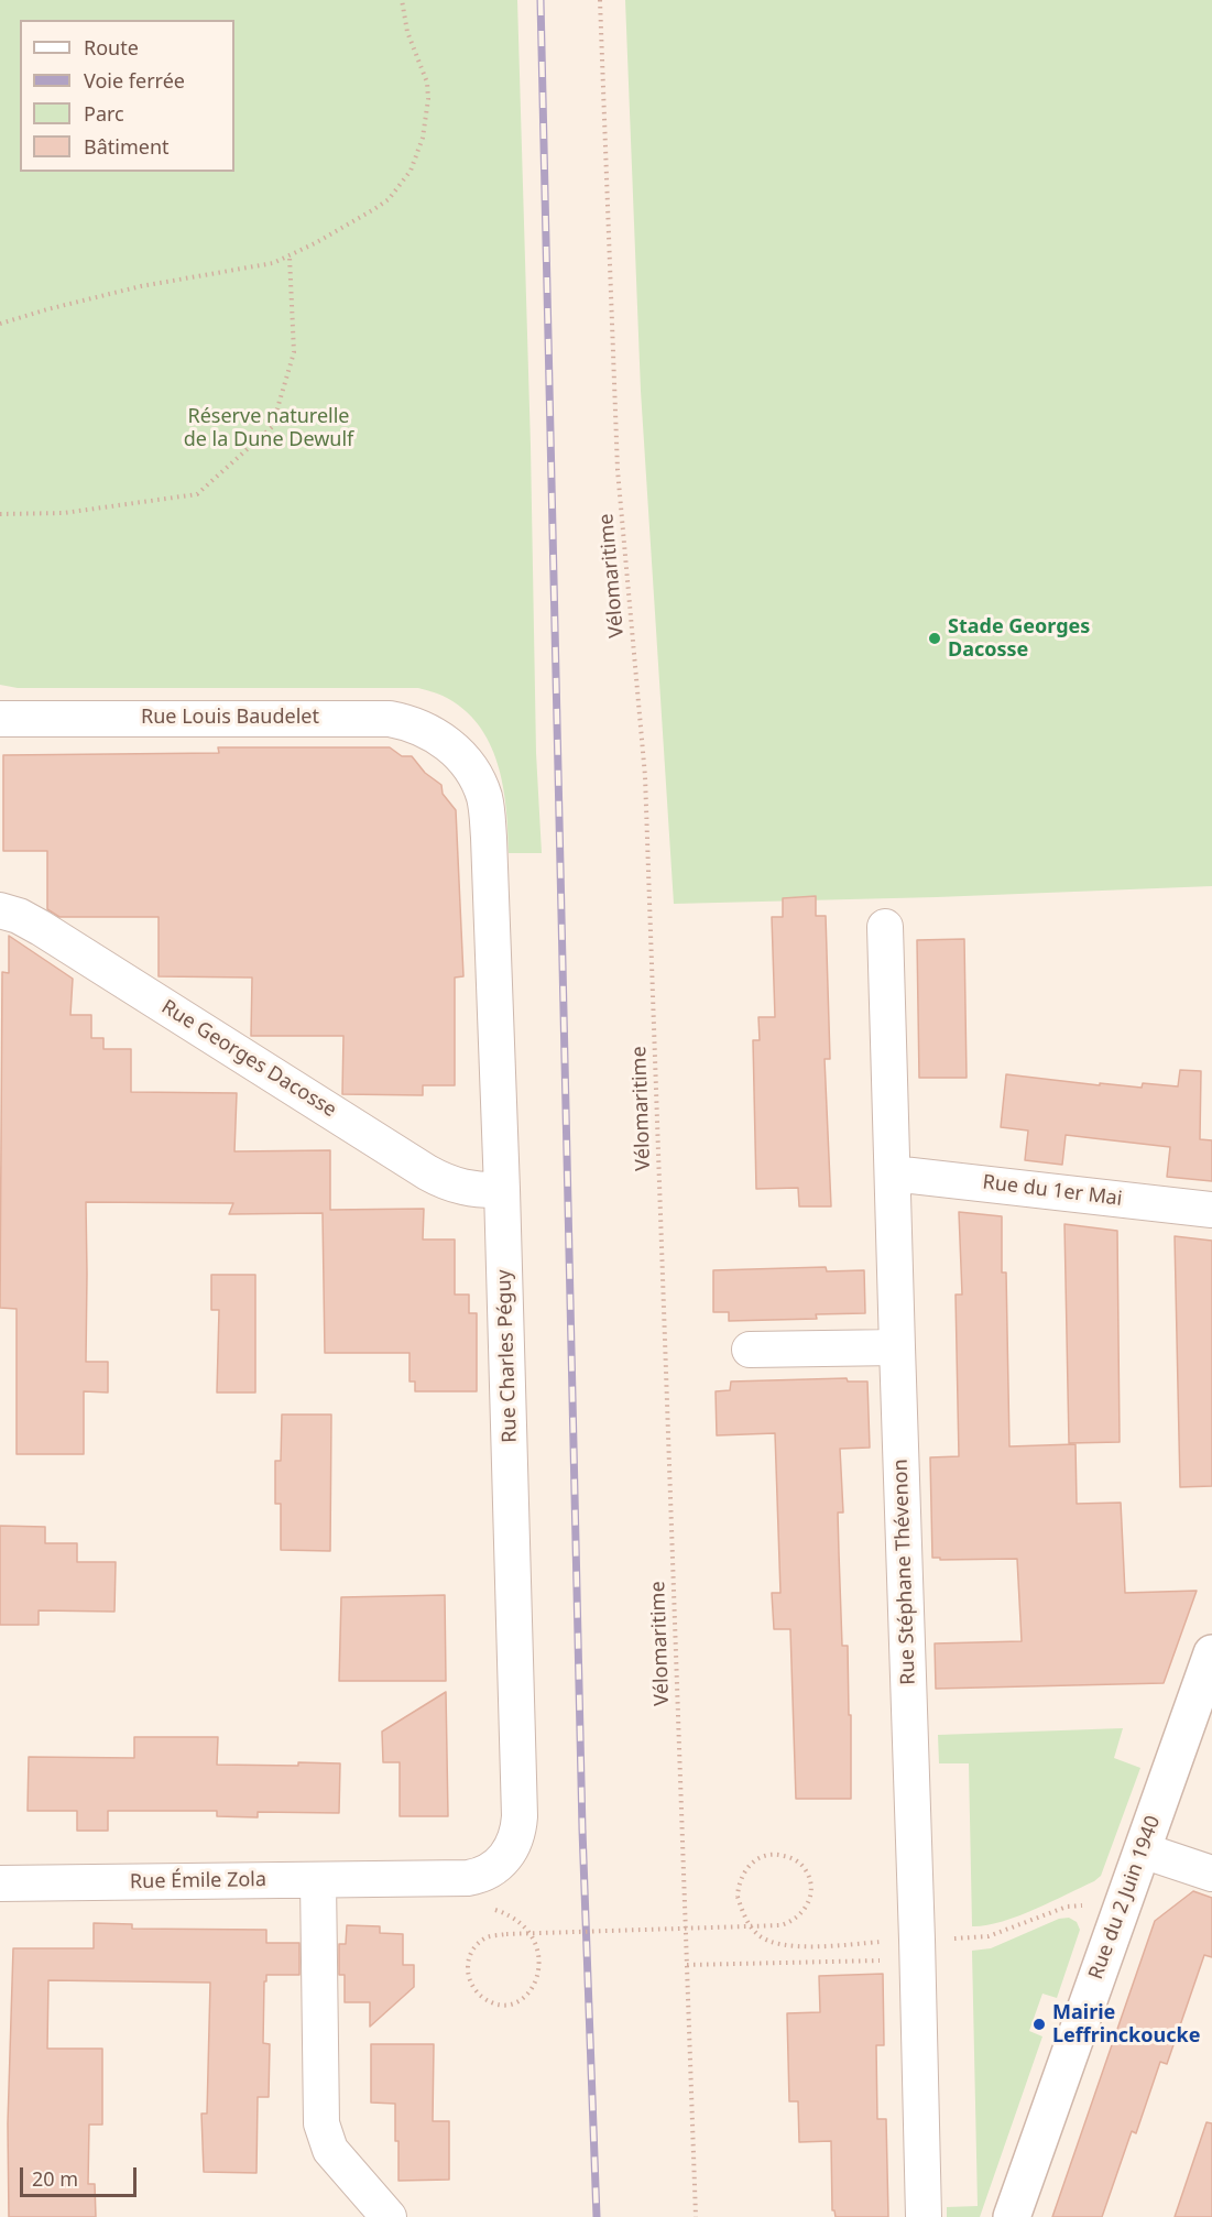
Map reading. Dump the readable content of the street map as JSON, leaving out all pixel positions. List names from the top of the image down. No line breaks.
{"streets":{"main road":["Rue du 2 Juin 1940"],"street":["Rue Louis Baudelet","Rue Georges Dacosse","Rue du 1er Mai","Rue Charles Péguy","Rue Stéphane Thévenon","Rue Émile Zola"],"path":["Vélomaritime"]},"crossings":[["Rue Louis Baudelet","Rue Charles Péguy"],["Rue Georges Dacosse","Rue Charles Péguy"],["Rue du 1er Mai","Rue Stéphane Thévenon"],["Rue Charles Péguy","Rue Émile Zola"]],"parks":["Réserve naturelle de la Dune Dewulf"],"places":["Stade Georges Dacosse","Mairie Leffrinckoucke"],"legend":["Route","Voie ferrée","Parc","Bâtiment"],"scale_bar":"20 m"}
